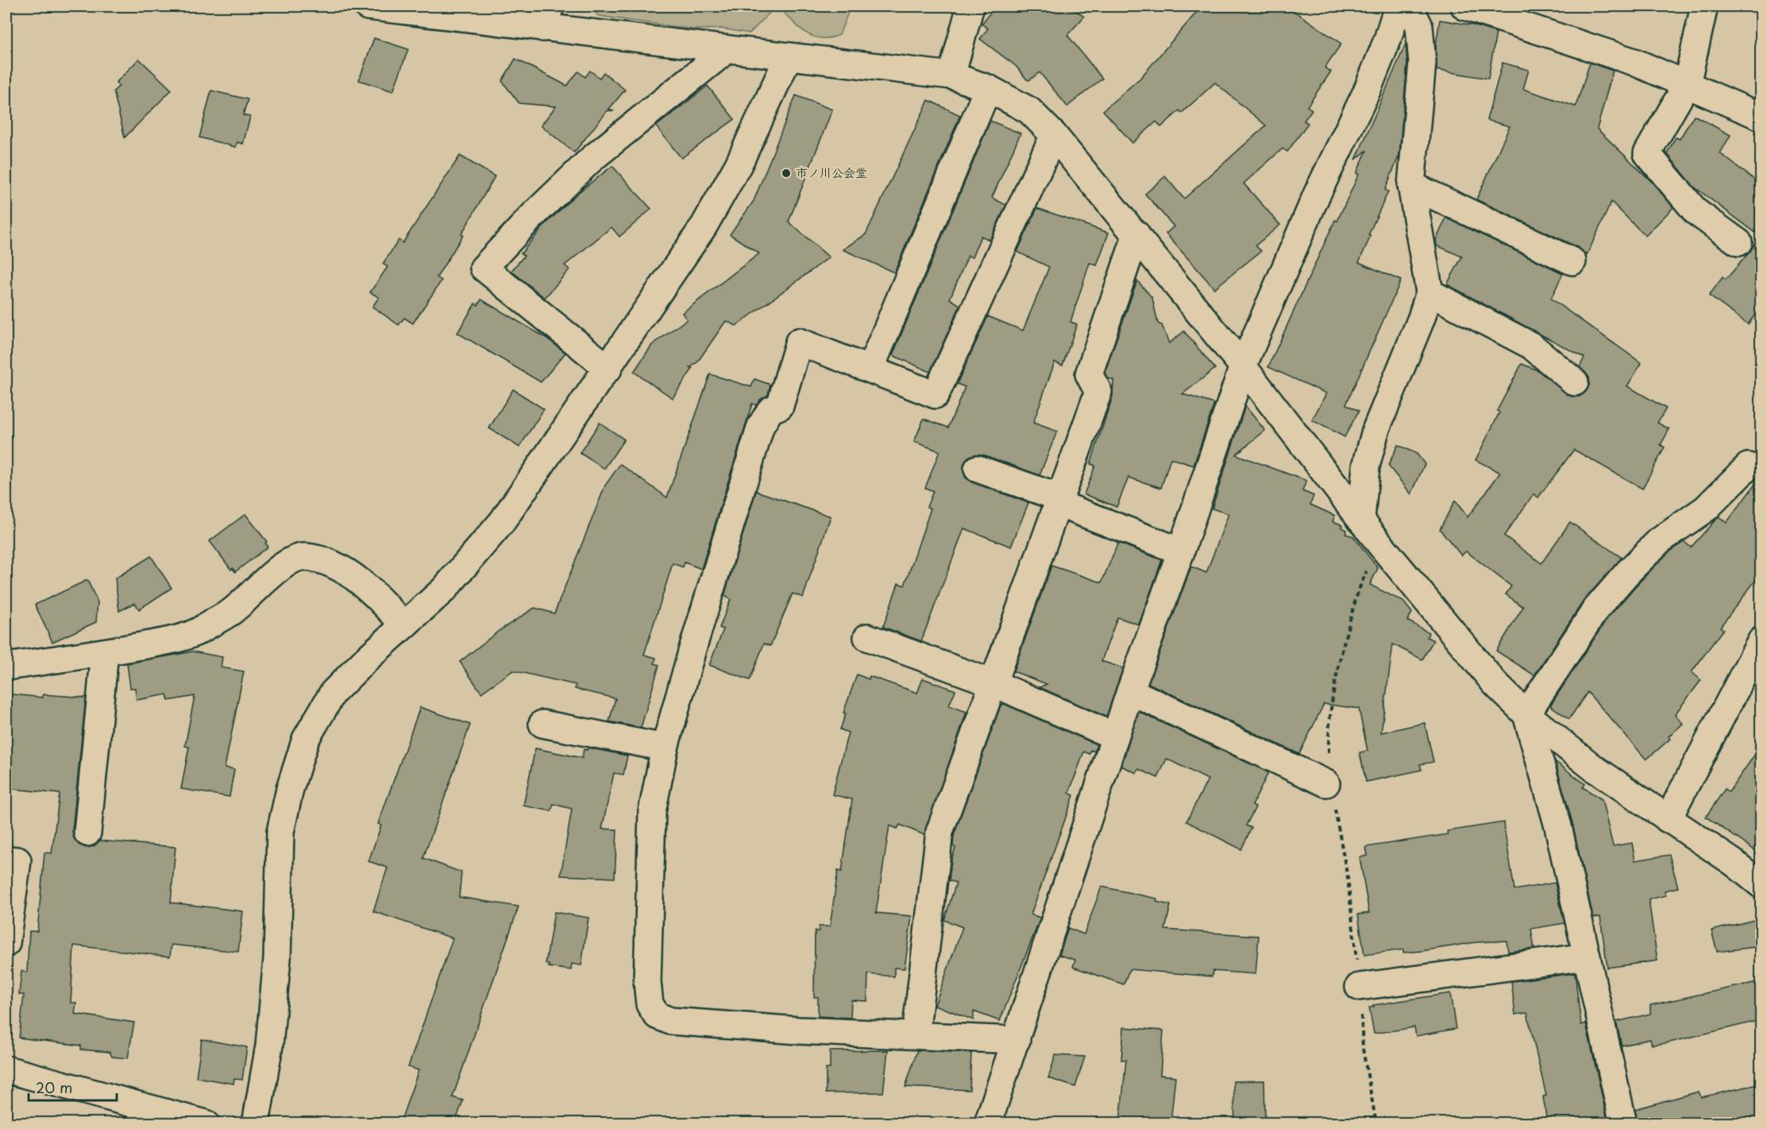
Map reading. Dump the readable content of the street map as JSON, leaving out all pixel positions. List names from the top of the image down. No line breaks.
{"places":["市ノ川公会堂"],"scale_bar":"20 m"}
